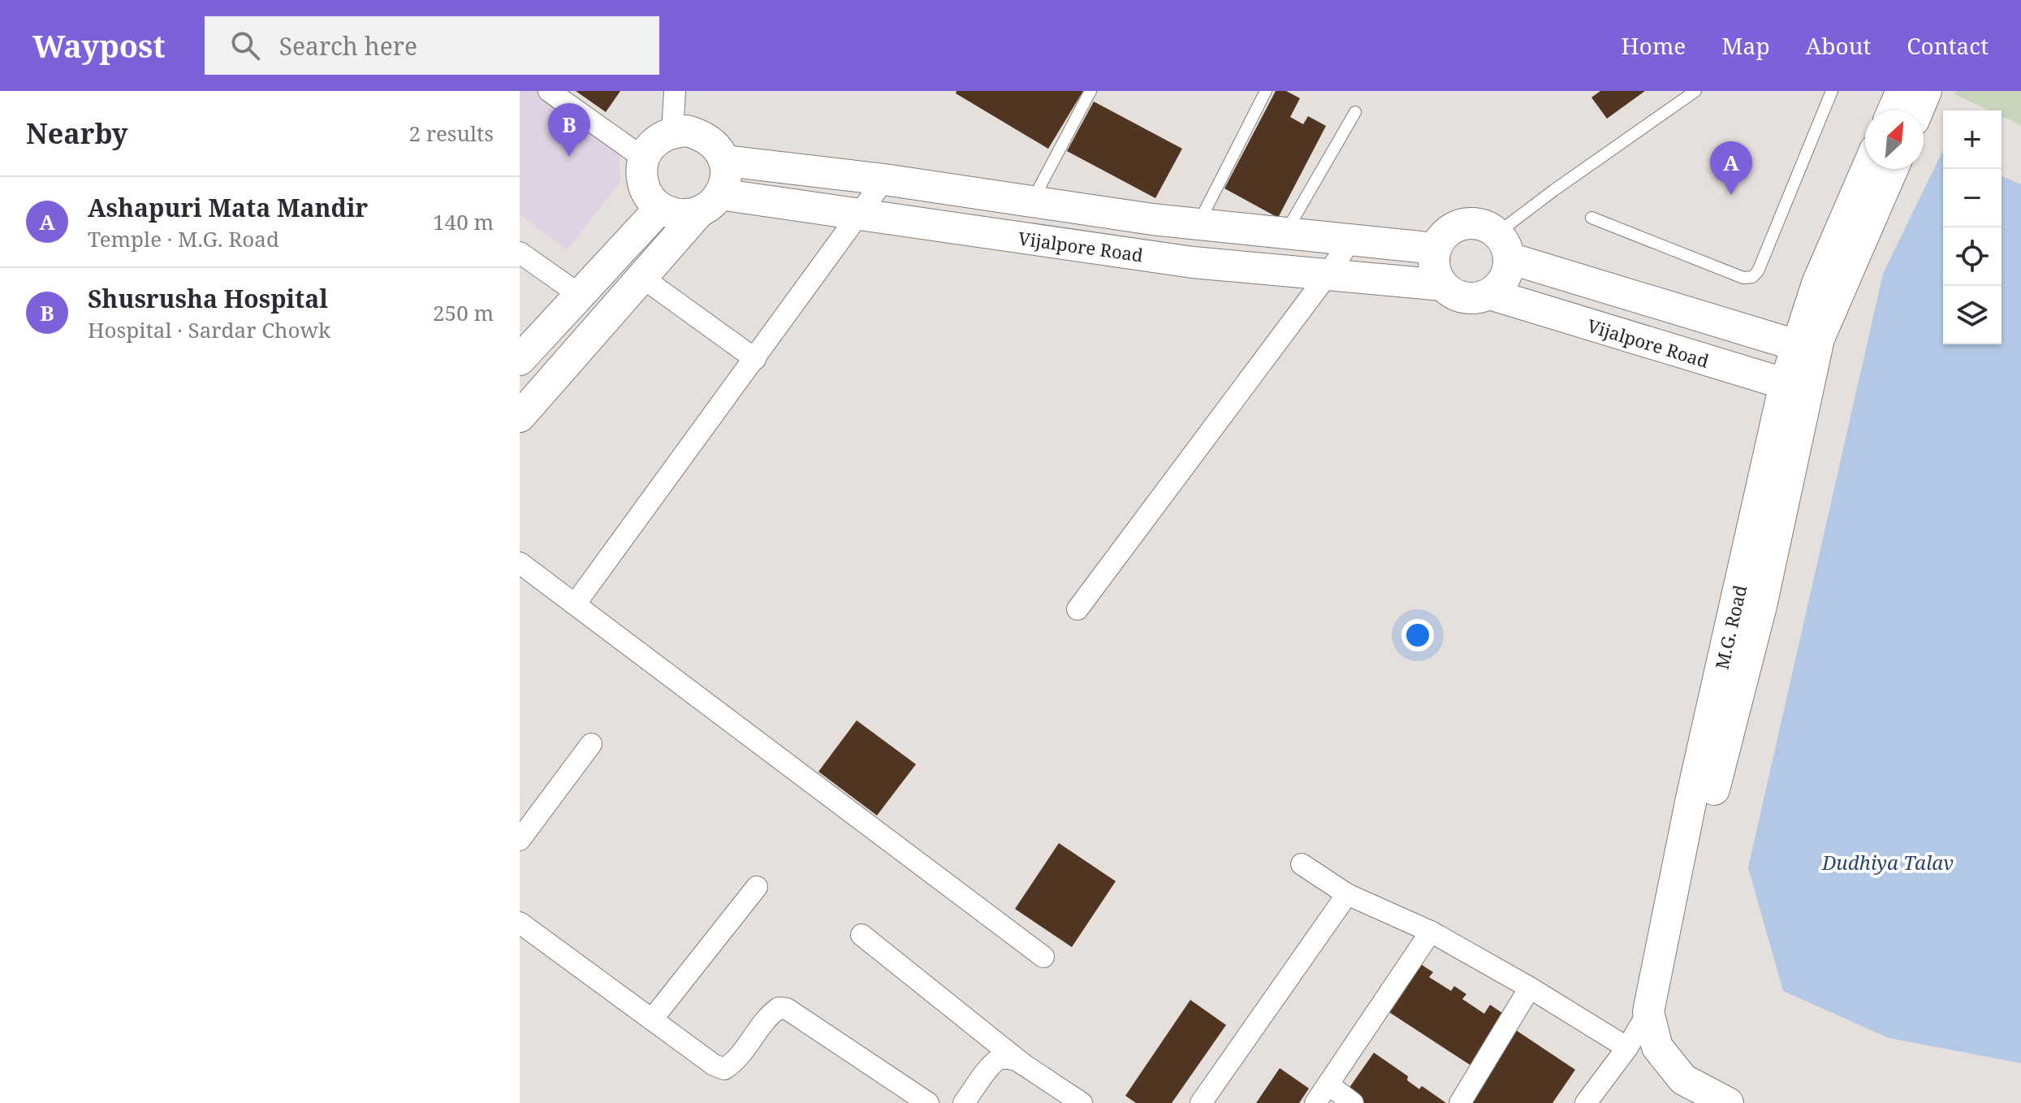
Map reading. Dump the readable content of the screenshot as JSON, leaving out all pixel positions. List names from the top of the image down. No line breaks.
{"streets":{"main road":["Vijalpore Road","M.G. Road"]},"crossings":[["Vijalpore Road","M.G. Road"]],"water":["Dudhiya Talav"],"north":"top right","page":{"header":"Waypost","search":"Search here","nav":["Home","Map","About","Contact"],"heading":["Nearby","2 results"],"pins":["B","A"],"map_buttons":["+","−"],"list":[{"mark":"A","name":"Ashapuri Mata Mandir","note":"Temple · M.G. Road","value":"140 m"},{"mark":"B","name":"Shusrusha Hospital","note":"Hospital · Sardar Chowk","value":"250 m"}]}}
